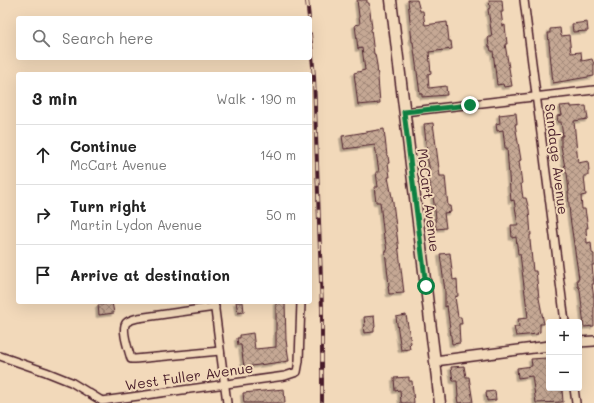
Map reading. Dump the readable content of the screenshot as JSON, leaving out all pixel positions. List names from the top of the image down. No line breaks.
{"streets":{"main road":["McCart Avenue"],"street":["Sandage Avenue","West Fuller Avenue"]},"page":{"search":"Search here","heading":["3 min","Walk · 190 m"],"list":[["Continue","McCart Avenue","140 m"],["Turn right","Martin Lydon Avenue","50 m"],"Arrive at destination"],"map_buttons":["+","−"]}}
